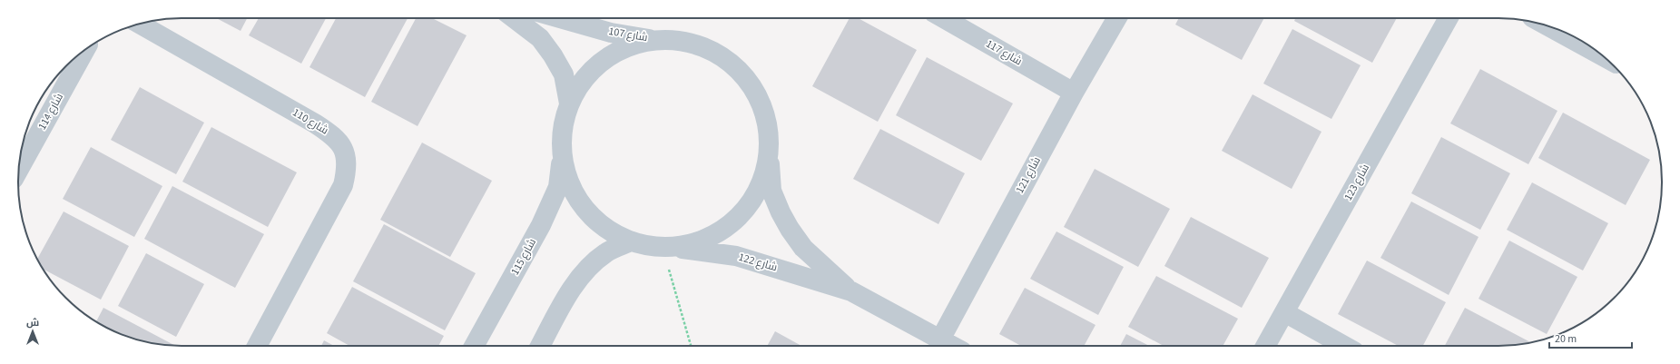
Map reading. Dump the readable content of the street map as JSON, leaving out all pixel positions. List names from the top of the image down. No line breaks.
{"streets":{"street":["شارع 107","شارع 117","شارع 114","شارع 110","شارع 121","شارع 123","شارع 115","شارع 122"]},"crossings":[["شارع 107","شارع 122"],["شارع 117","شارع 121"],["شارع 121","شارع 122"],["شارع 115","شارع 122"]],"scale_bar":"20 m","north":"top"}
